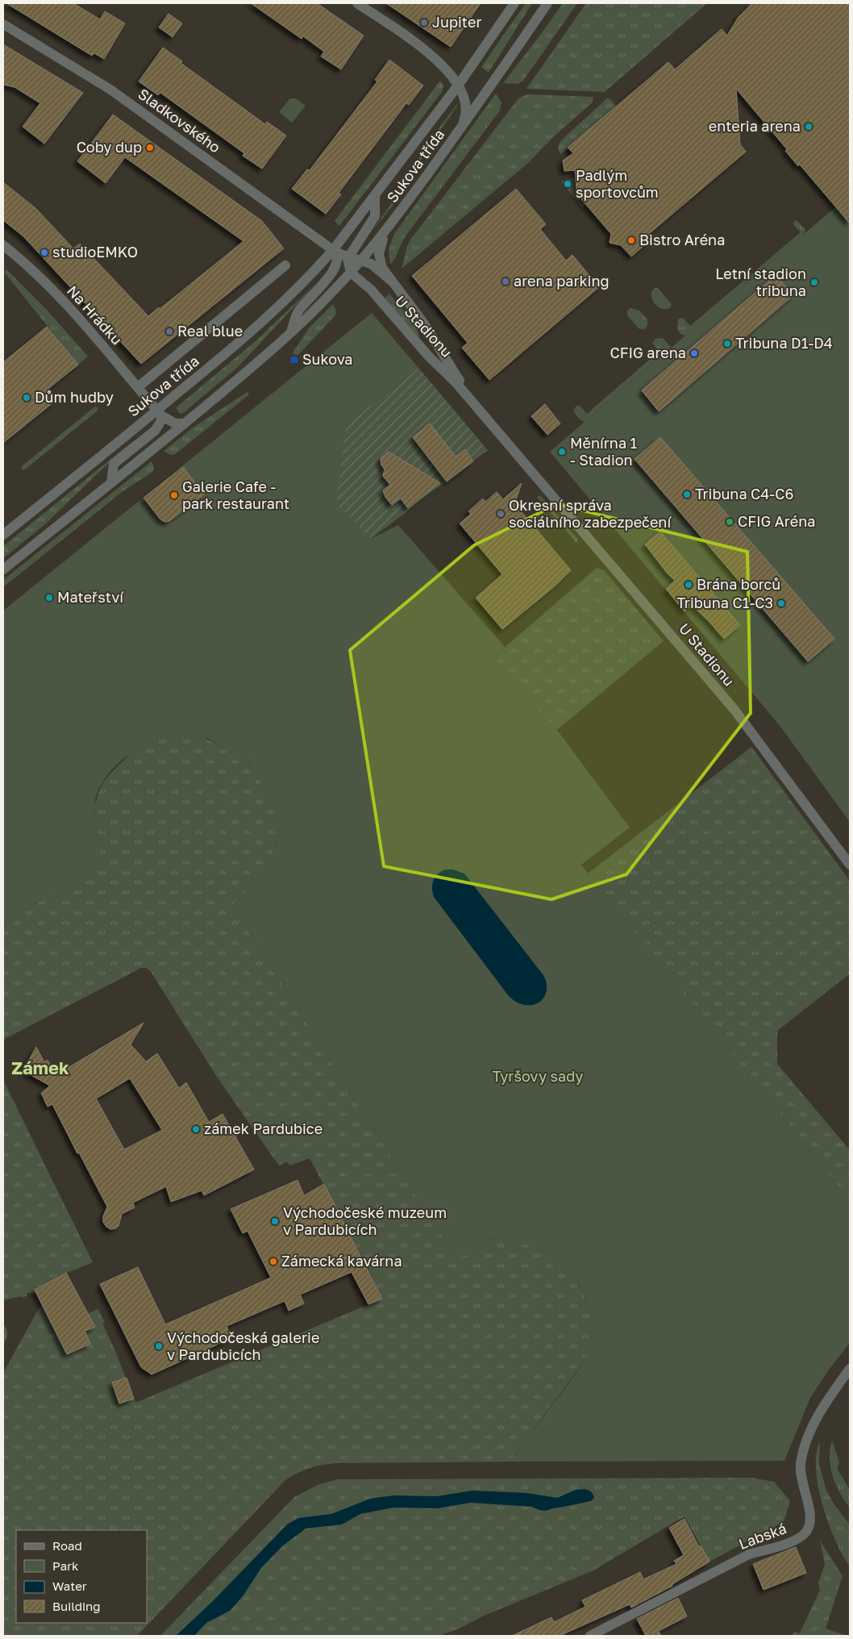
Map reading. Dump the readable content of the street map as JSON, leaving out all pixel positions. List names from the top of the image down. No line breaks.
{"streets":{"street":["Sladkovského","Sukova třída","Na Hrádku","U Stadionu","Labská"]},"crossings":[["Sladkovského","Sukova třída"],["Sladkovského","U Stadionu"],["Sukova třída","Na Hrádku"],["Sukova třída","U Stadionu"]],"districts":["Zámek"],"parks":["Tyršovy sady"],"places":{"other":["Jupiter","enteria arena","Coby dup","Padlým sportovcům","Bistro Aréna","studioEMKO","arena parking","Letní stadion tribuna","Real blue","Tribuna D1-D4","CFIG arena","Dům hudby","Měnírna 1 - Stadion","Tribuna C4-C6","Galerie Cafe - park restaurant","Okresní správa sociálního zabezpečení","CFIG Aréna","Brána borců","Mateřství","Tribuna C1-C3","zámek Pardubice","Východočeské muzeum v Pardubicích","Zámecká kavárna","Východočeská galerie v Pardubicích"],"transit":["Sukova"]},"legend":["Road","Park","Water","Building"]}
